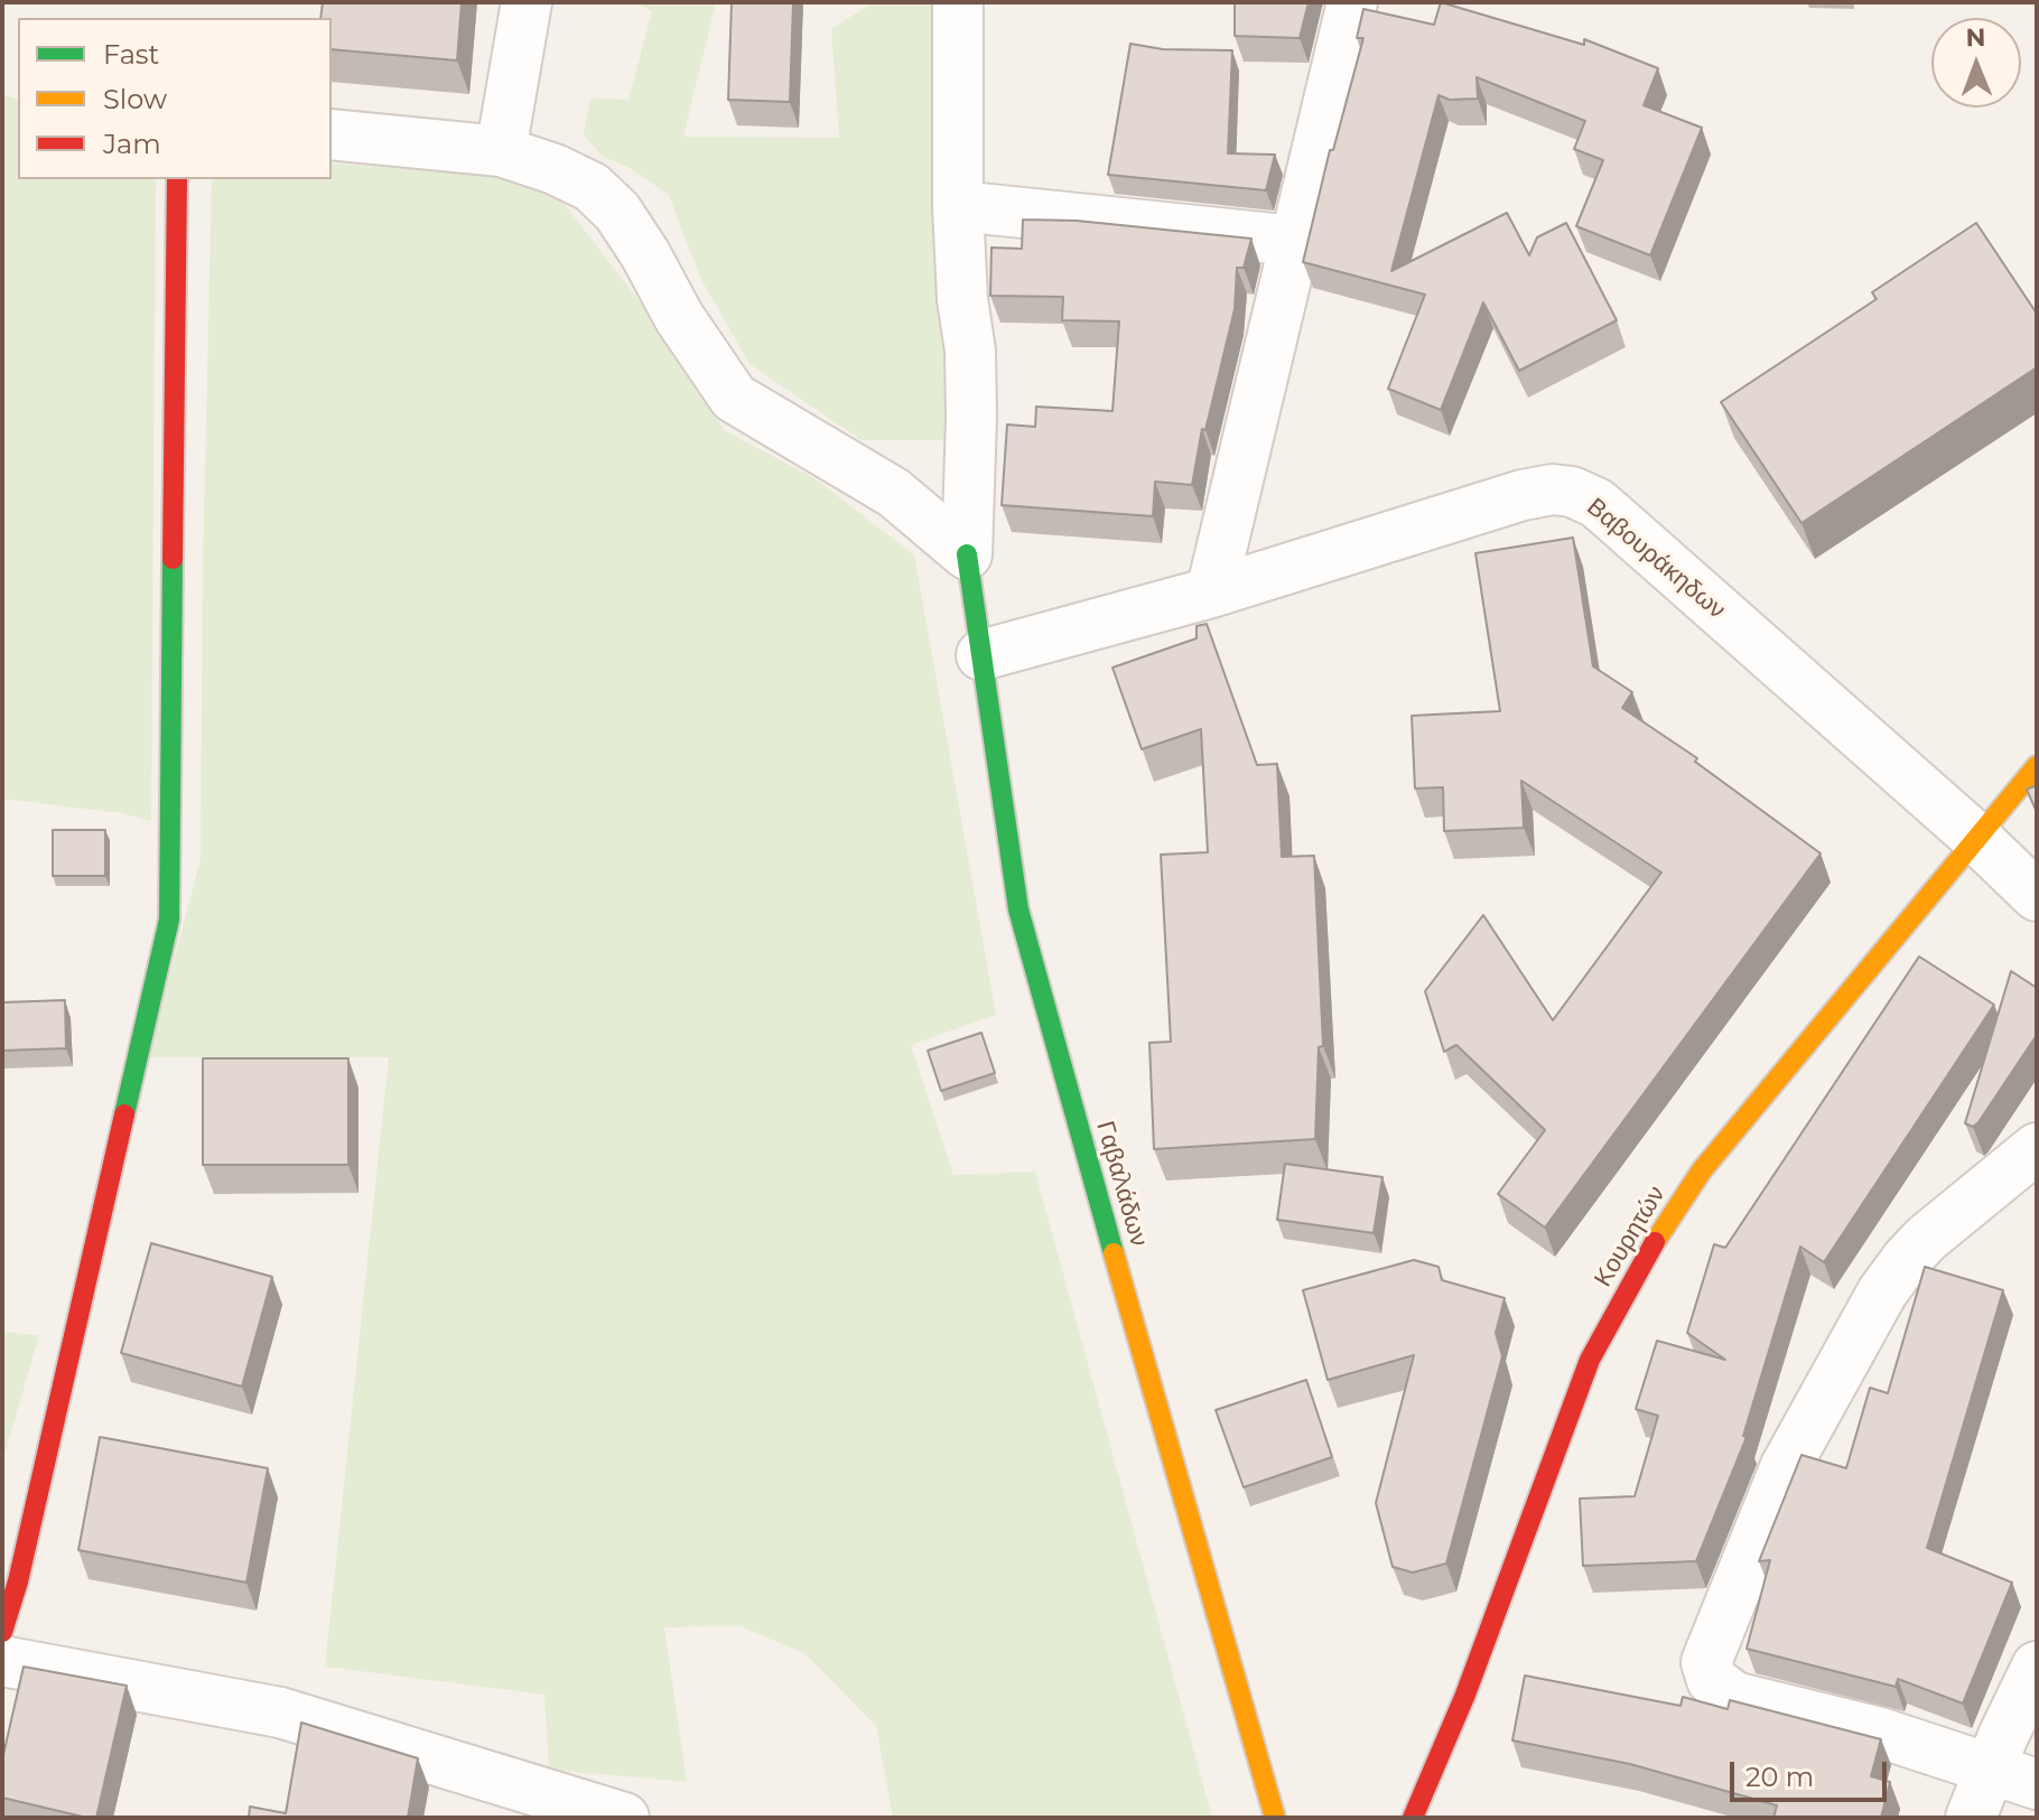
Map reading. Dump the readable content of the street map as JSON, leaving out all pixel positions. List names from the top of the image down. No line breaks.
{"streets":{"street":["Βαβουράκηδων","Γαβαλάδων","Κουρητών"]},"crossings":[["Βαβουράκηδων","Γαβαλάδων"],["Βαβουράκηδων","Κουρητών"]],"legend":["Fast","Slow","Jam"],"scale_bar":"20 m","north":"top"}
